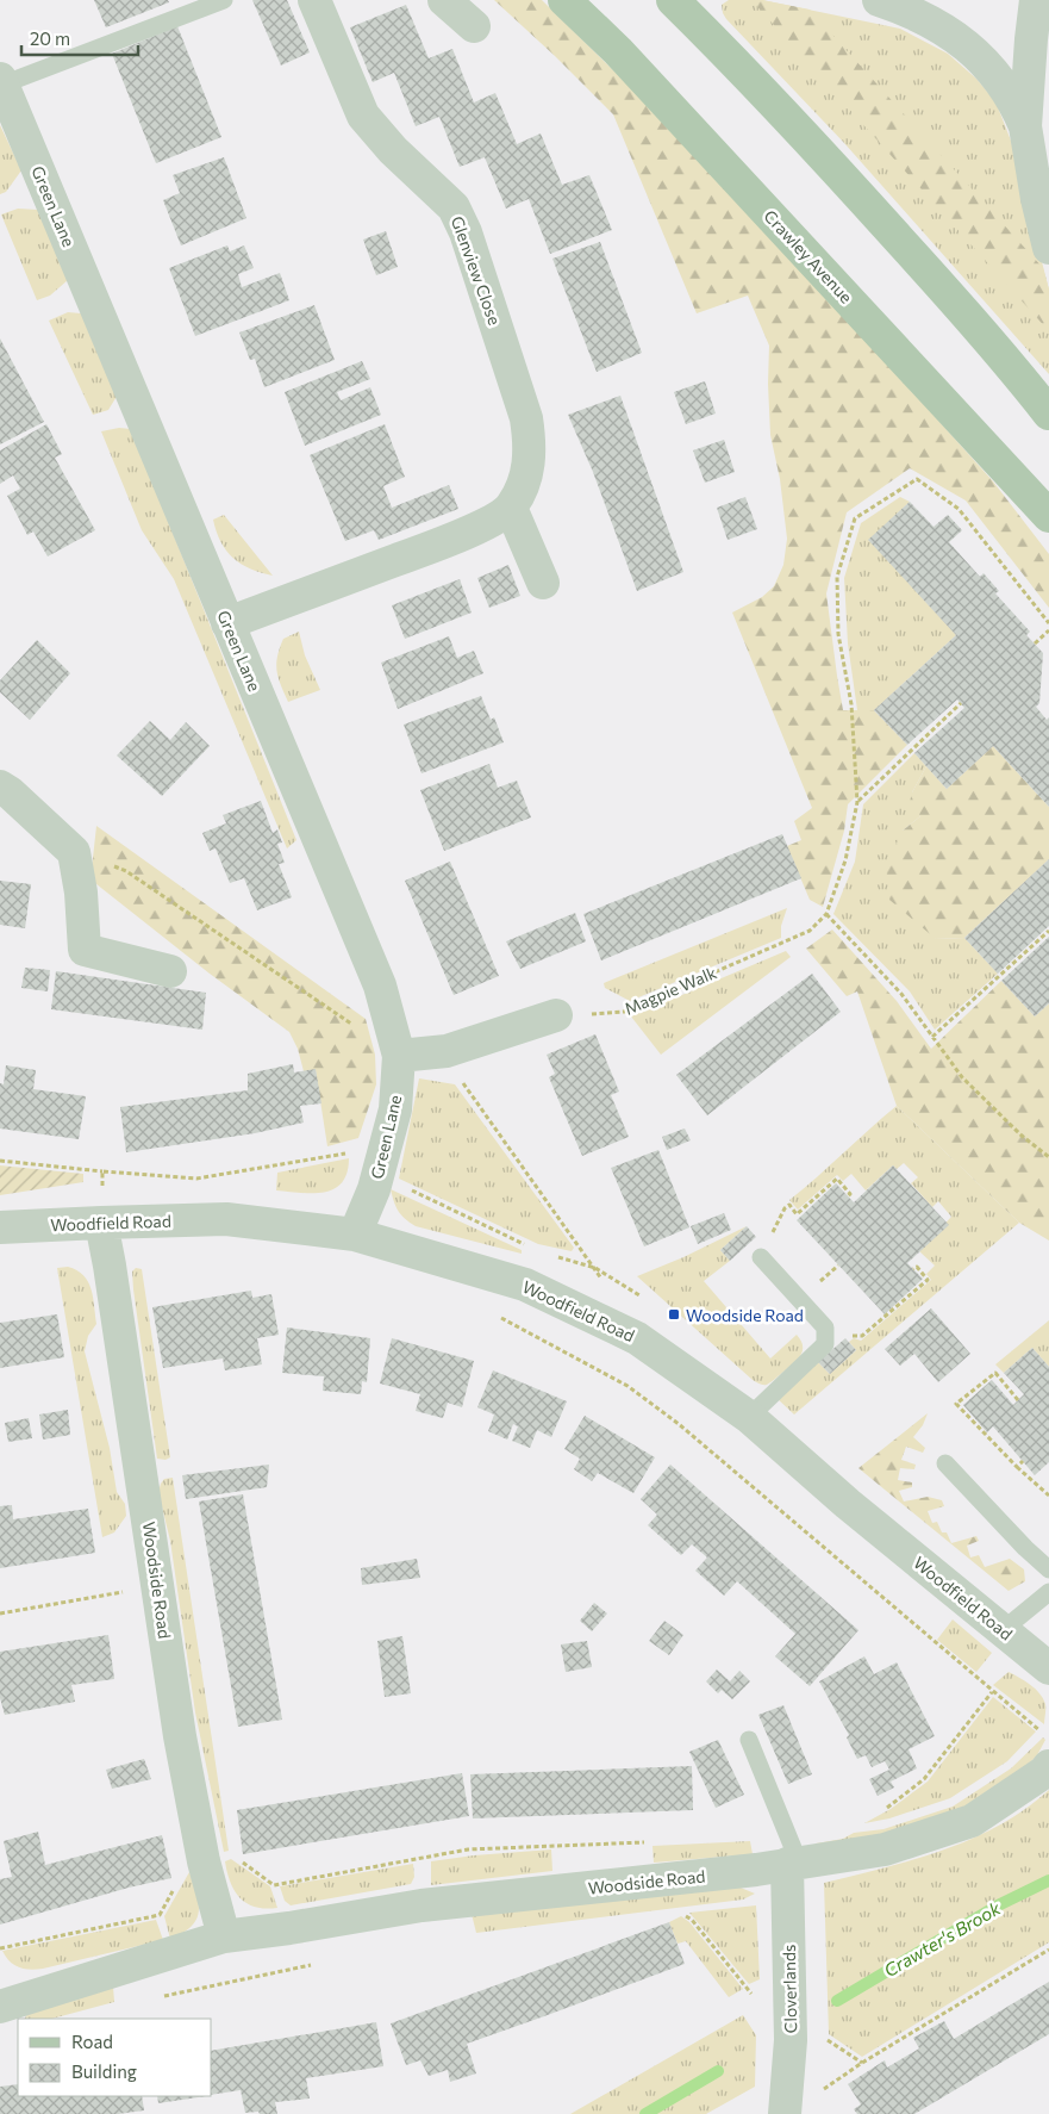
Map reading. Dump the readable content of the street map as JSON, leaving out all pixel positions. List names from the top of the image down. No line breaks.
{"streets":{"main road":["Crawley Avenue"],"street":["Green Lane","Glenview Close","Woodfield Road","Woodside Road","Cloverlands"],"path":["Magpie Walk"]},"crossings":[["Green Lane","Woodfield Road"],["Woodfield Road","Woodside Road"],["Woodside Road","Cloverlands"]],"water":["Crawter's Brook"],"places":{"transit":["Woodside Road"]},"legend":["Road","Building"],"scale_bar":"20 m"}
